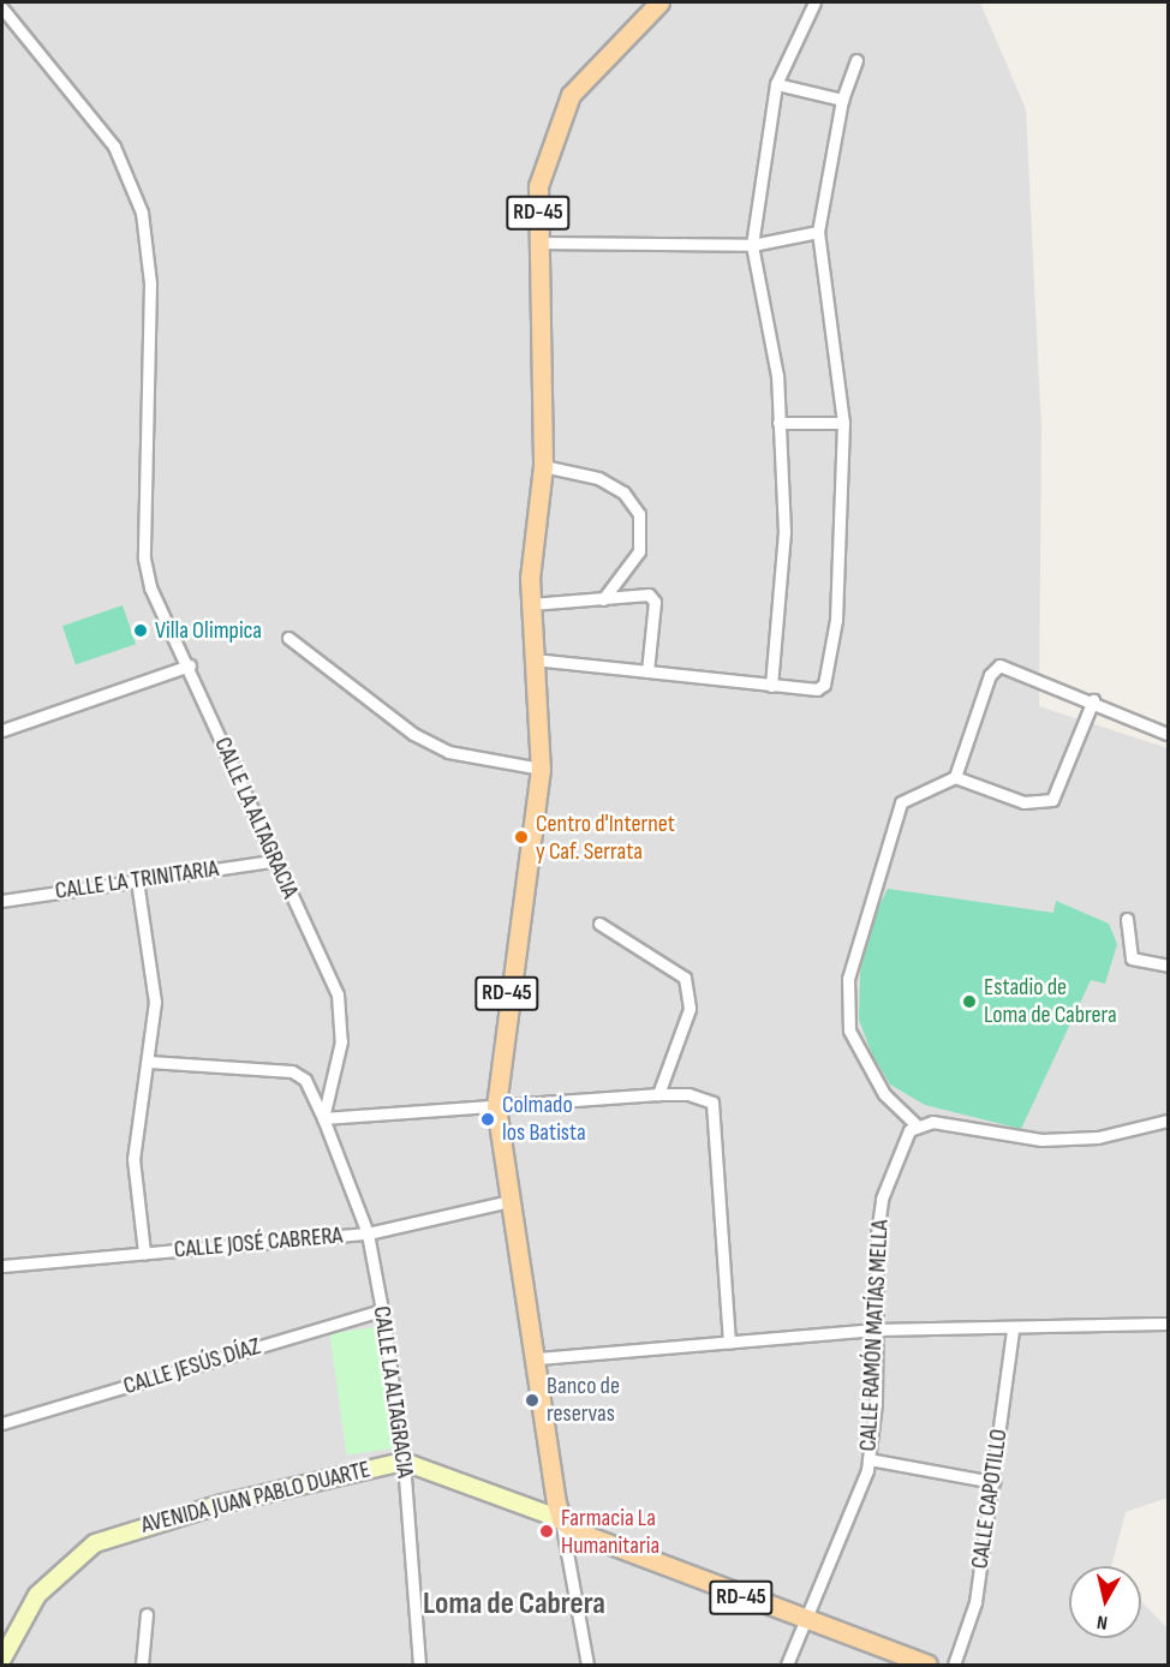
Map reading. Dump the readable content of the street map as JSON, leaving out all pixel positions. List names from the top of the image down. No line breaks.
{"streets":{"main road":["RD-45"],"street":["CALLE LA ALTAGRACIA","CALLE LA TRINITARIA","CALLE JOSÉ CABRERA","CALLE RAMÓN MATÍAS MELLA","CALLE JESÚS DÍAZ","AVENIDA JUAN PABLO DUARTE","CALLE CAPOTILLO"]},"crossings":[["RD-45","CALLE JOSÉ CABRERA"],["RD-45","CALLE RAMÓN MATÍAS MELLA"],["RD-45","AVENIDA JUAN PABLO DUARTE"],["CALLE LA ALTAGRACIA","CALLE LA TRINITARIA"],["CALLE LA ALTAGRACIA","CALLE JOSÉ CABRERA"],["CALLE LA ALTAGRACIA","CALLE JESÚS DÍAZ"],["CALLE LA ALTAGRACIA","AVENIDA JUAN PABLO DUARTE"]],"districts":["Loma de Cabrera"],"places":["Villa Olimpica","Centro d'Internet y Caf. Serrata","Estadio de Loma de Cabrera","Colmado los Batista","Banco de reservas","Farmacia La Humanitaria"],"north":"bottom"}
